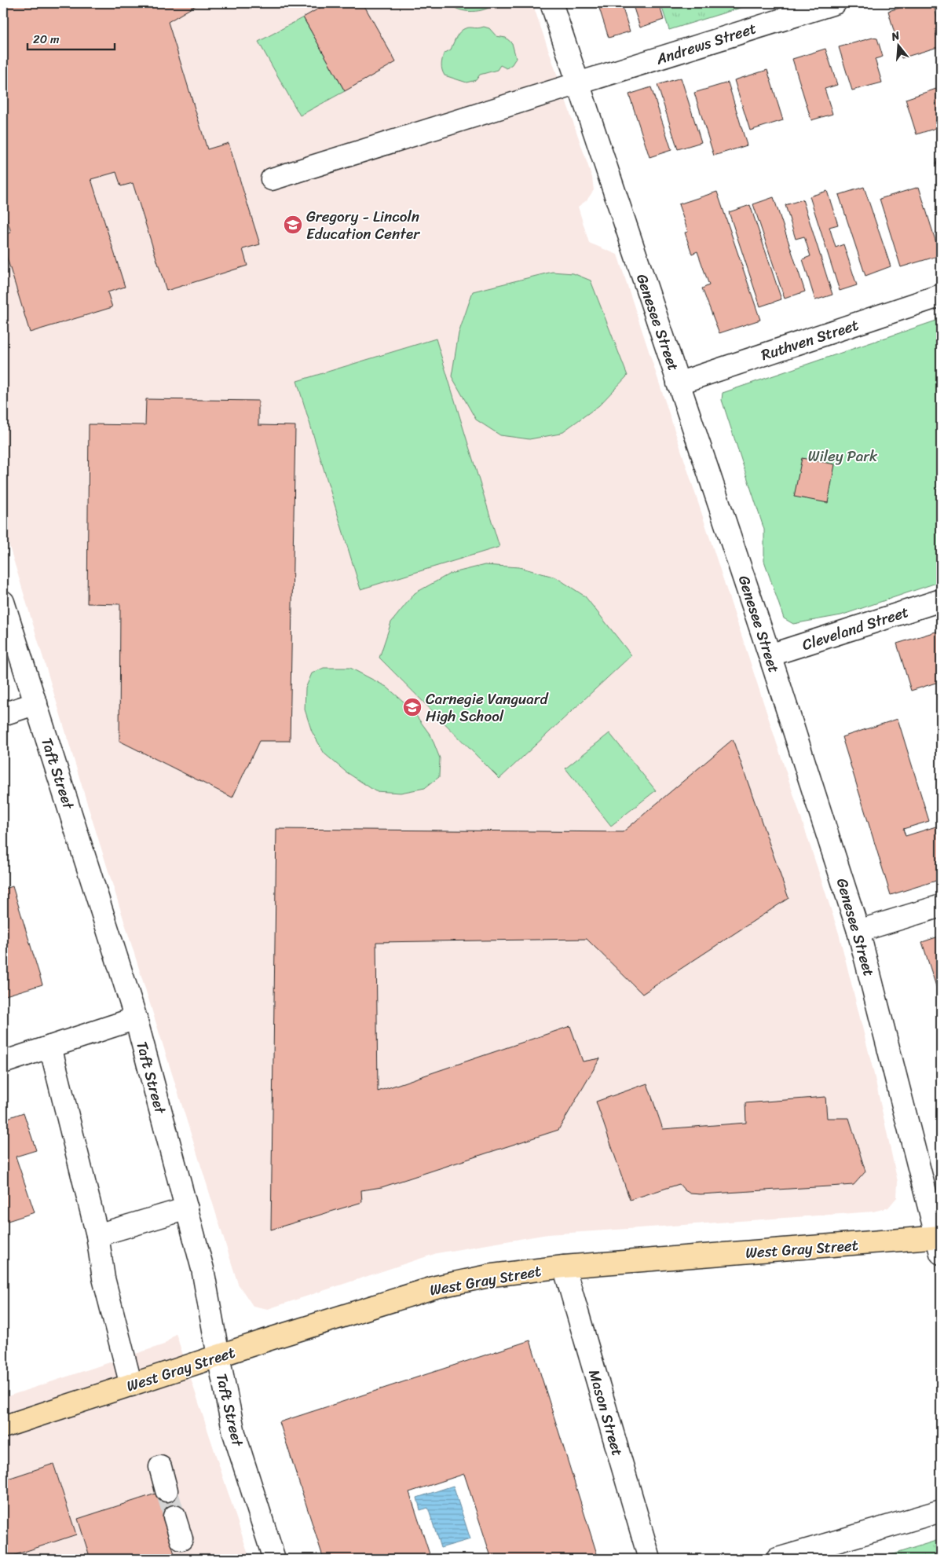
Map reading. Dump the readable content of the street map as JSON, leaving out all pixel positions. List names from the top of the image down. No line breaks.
{"streets":{"main road":["West Gray Street"],"street":["Andrews Street","Genesee Street","Ruthven Street","Cleveland Street","Taft Street","Mason Street"]},"crossings":[["Andrews Street","Genesee Street"],["Genesee Street","Ruthven Street"],["Genesee Street","Cleveland Street"],["Genesee Street","West Gray Street"],["Taft Street","West Gray Street"],["West Gray Street","Mason Street"]],"parks":["Wiley Park"],"places":{"school or university":["Gregory - Lincoln Education Center","Carnegie Vanguard High School"]},"scale_bar":"20 m","north":"top"}
